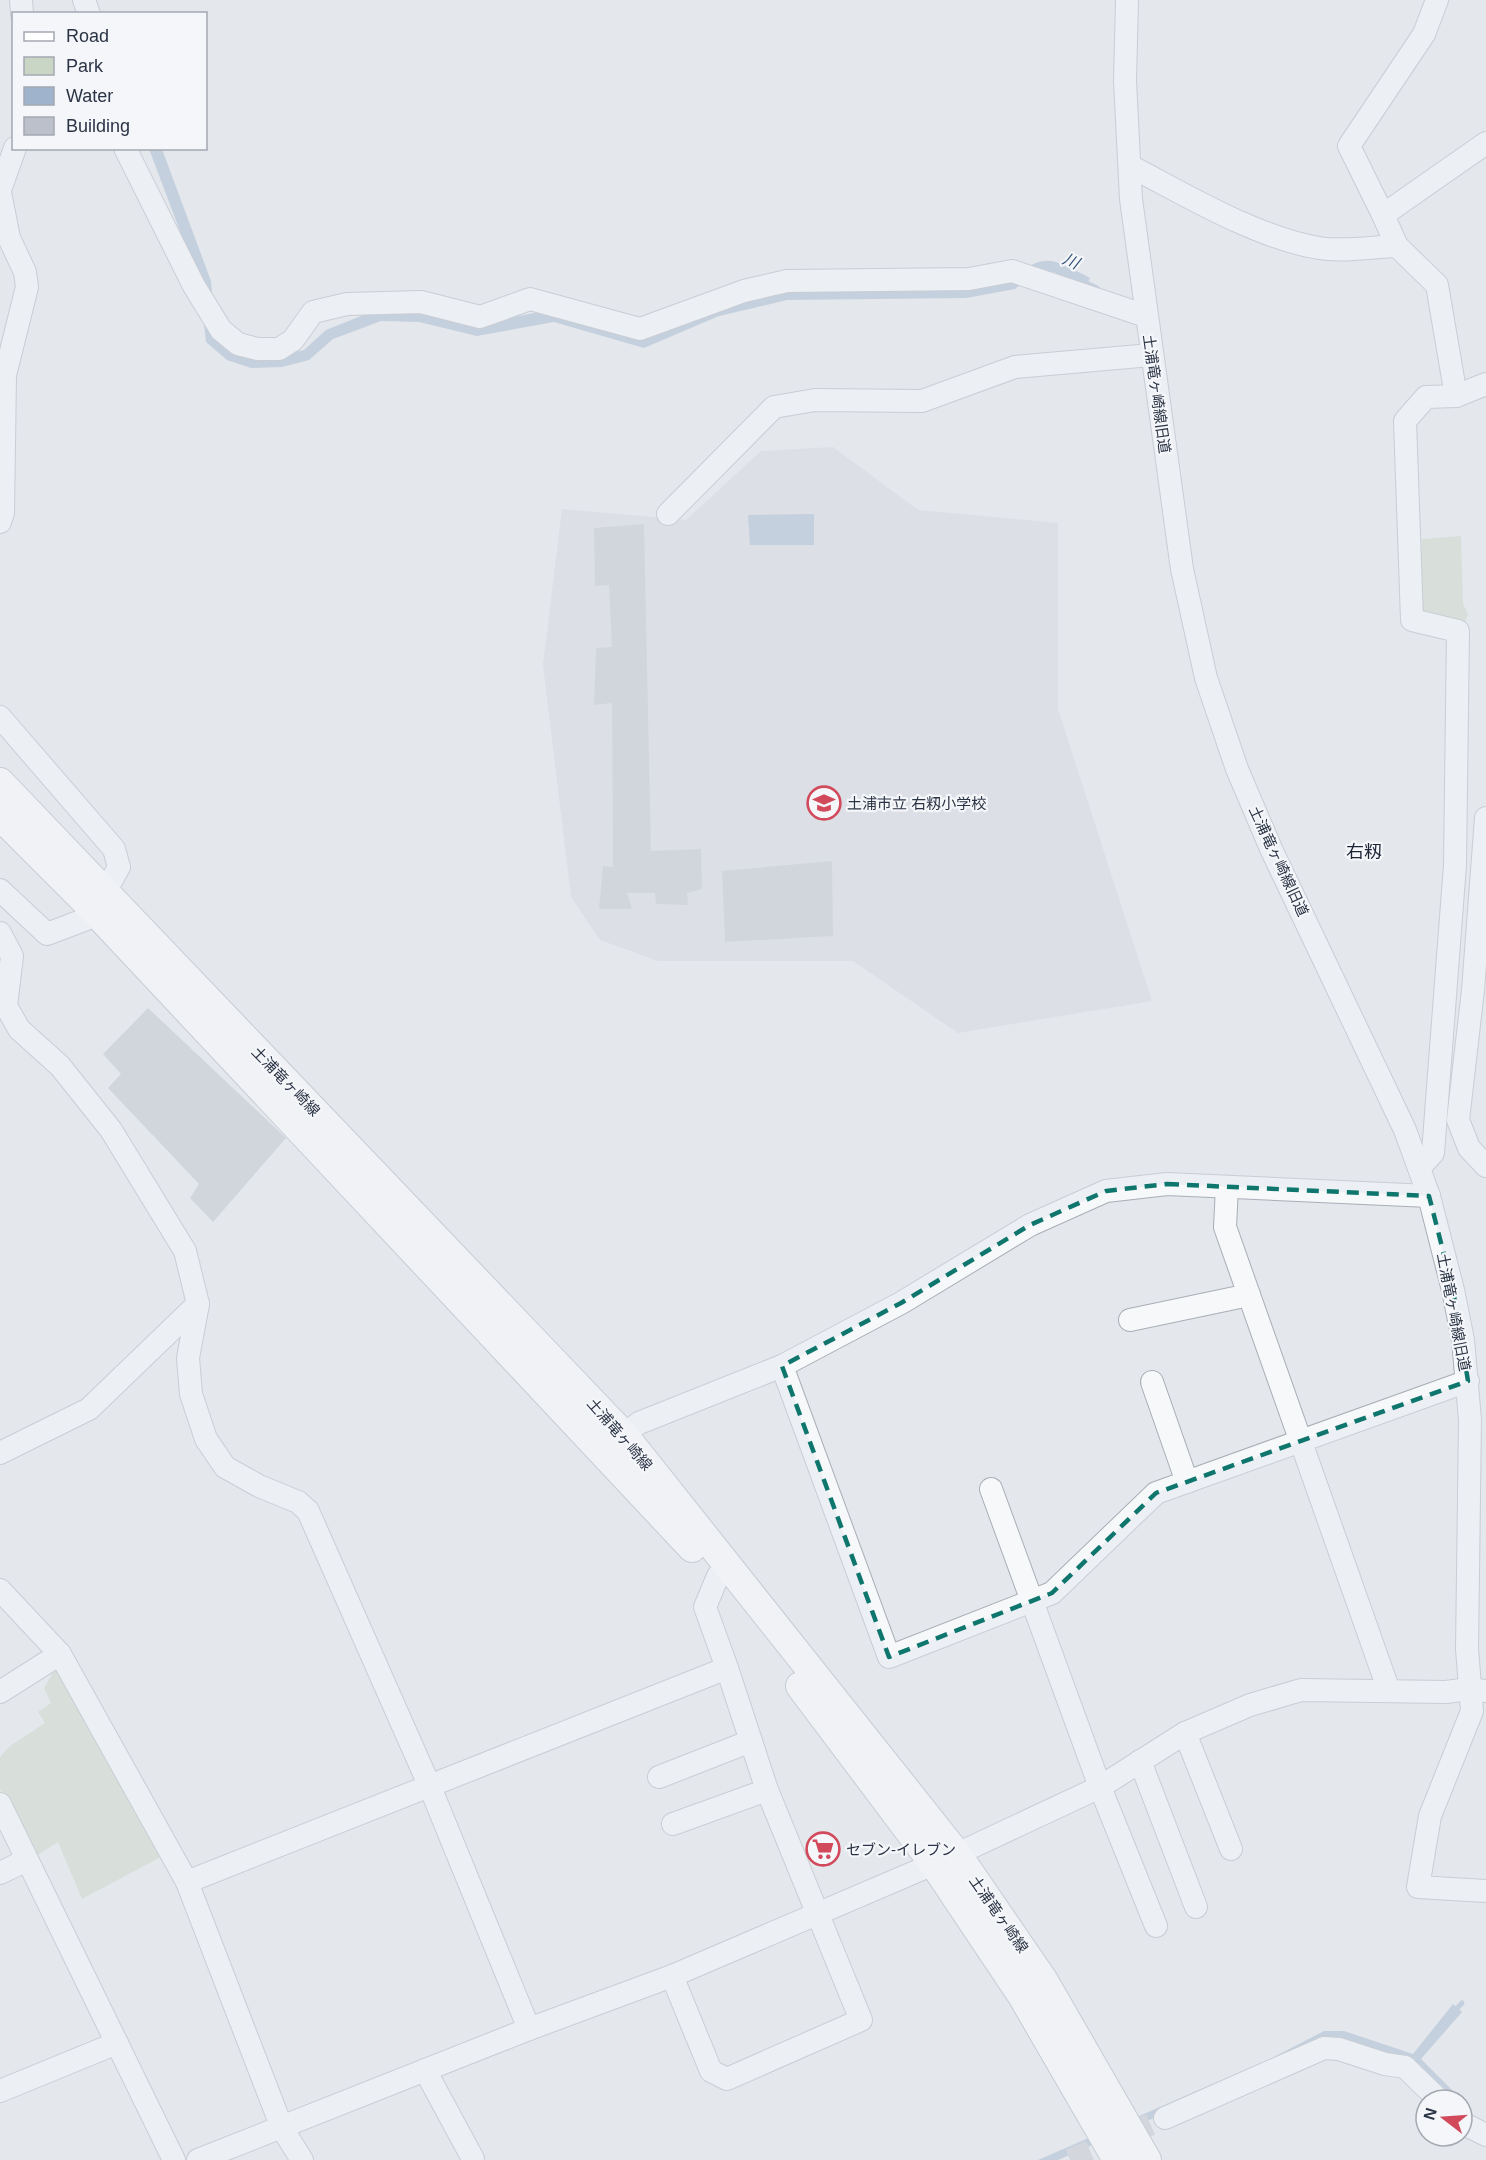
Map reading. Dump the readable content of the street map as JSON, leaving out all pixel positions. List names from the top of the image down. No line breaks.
{"streets":{"main road":["土浦竜ヶ崎線"],"street":["土浦竜ヶ崎線旧道"]},"districts":["右籾"],"water":["川"],"places":{"school or university":["土浦市立 右籾小学校"],"supermarket":["セブン-イレブン"]},"legend":["Road","Park","Water","Building"],"north":"left"}
